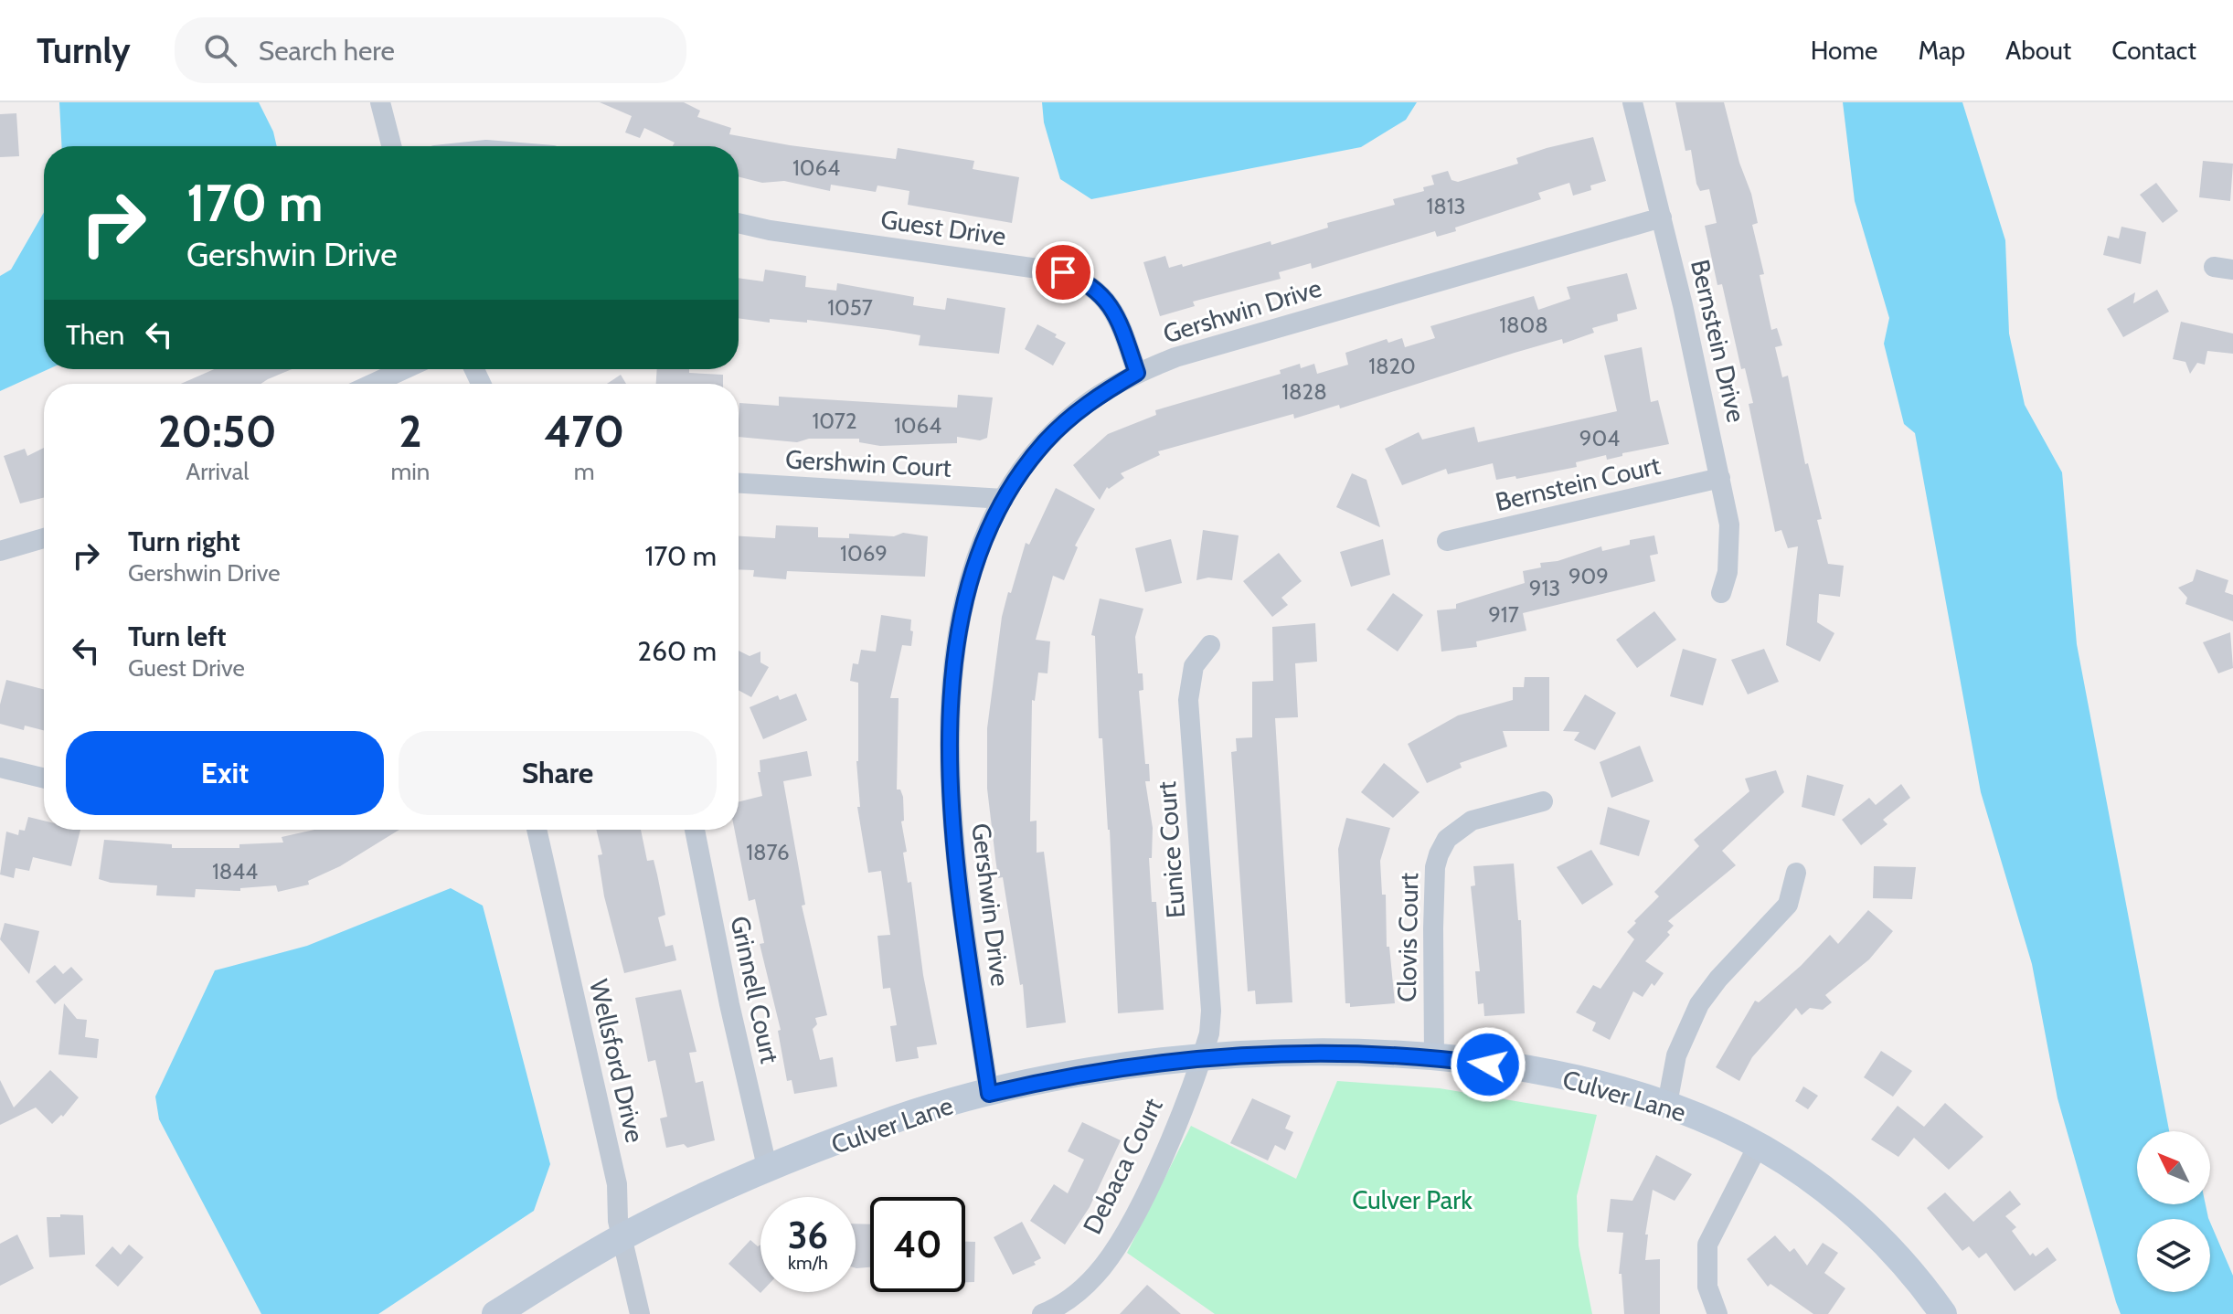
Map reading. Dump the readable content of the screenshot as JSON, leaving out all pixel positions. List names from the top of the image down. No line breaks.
{"streets":{"street":["Guest Drive","Gershwin Drive","Bernstein Drive","Gershwin Court","Bernstein Court","Eunice Court","Clovis Court","Grinnell Court","Wellsford Drive","Culver Lane","Debaca Court"]},"crossings":[["Guest Drive","Gershwin Drive"],["Gershwin Drive","Bernstein Drive"],["Gershwin Drive","Gershwin Court"],["Gershwin Drive","Culver Lane"],["Bernstein Drive","Bernstein Court"],["Eunice Court","Culver Lane"],["Eunice Court","Debaca Court"],["Clovis Court","Culver Lane"],["Grinnell Court","Culver Lane"],["Wellsford Drive","Culver Lane"],["Culver Lane","Debaca Court"]],"parks":["Culver Park"],"house_numbers":["1064","1813","1057","1808","1820","1828","1072","1064","904","1069","909","913","917","1876","1844"],"north":"top left","page":{"header":"Turnly","search":"Search here","nav":["Home","Map","About","Contact"],"turn":["170 m","Gershwin Drive"],"then":"Then","eta":["20:50","Arrival","2","min","470","m"],"list":[{"name":"Turn right","note":"Gershwin Drive","value":"170 m"},{"name":"Turn left","note":"Guest Drive","value":"260 m"}],"buttons":["Exit","Share"],"speed":"36 km/h","limit":"40"}}
